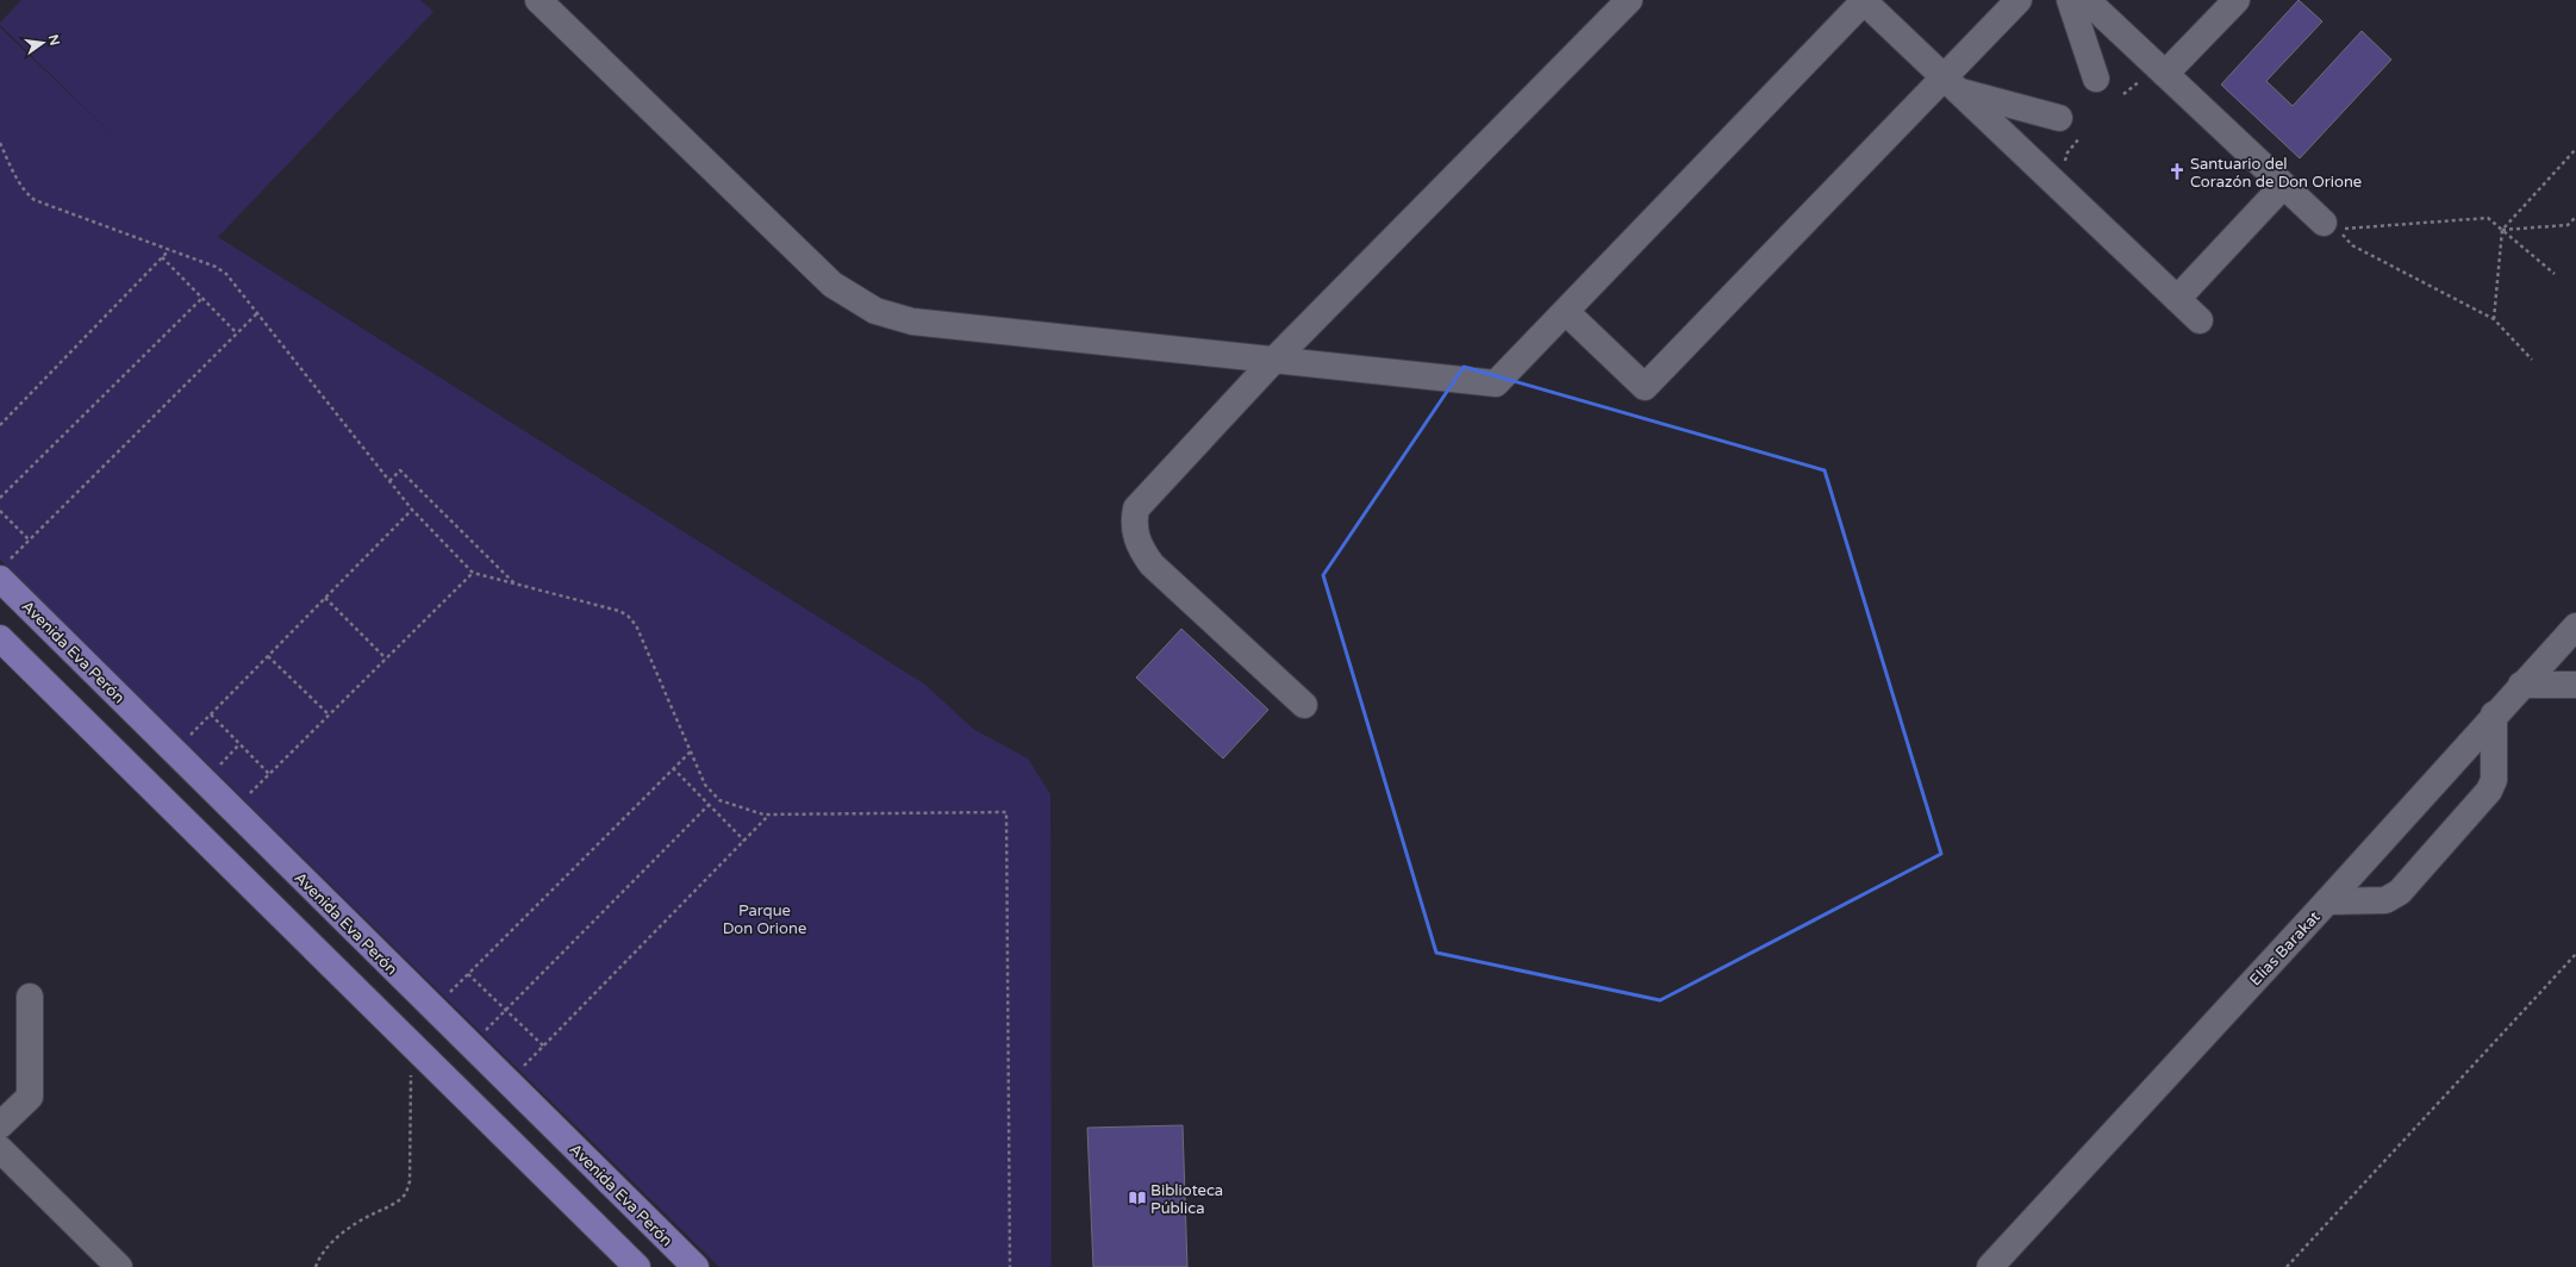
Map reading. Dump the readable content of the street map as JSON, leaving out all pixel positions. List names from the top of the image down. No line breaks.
{"streets":{"main road":["Avenida Eva Perón"],"street":["Elías Barakat"]},"parks":["Parque Don Orione"],"places":{"church":["Santuario del Corazón de Don Orione"],"library":["Biblioteca Pública"]},"north":"right"}
